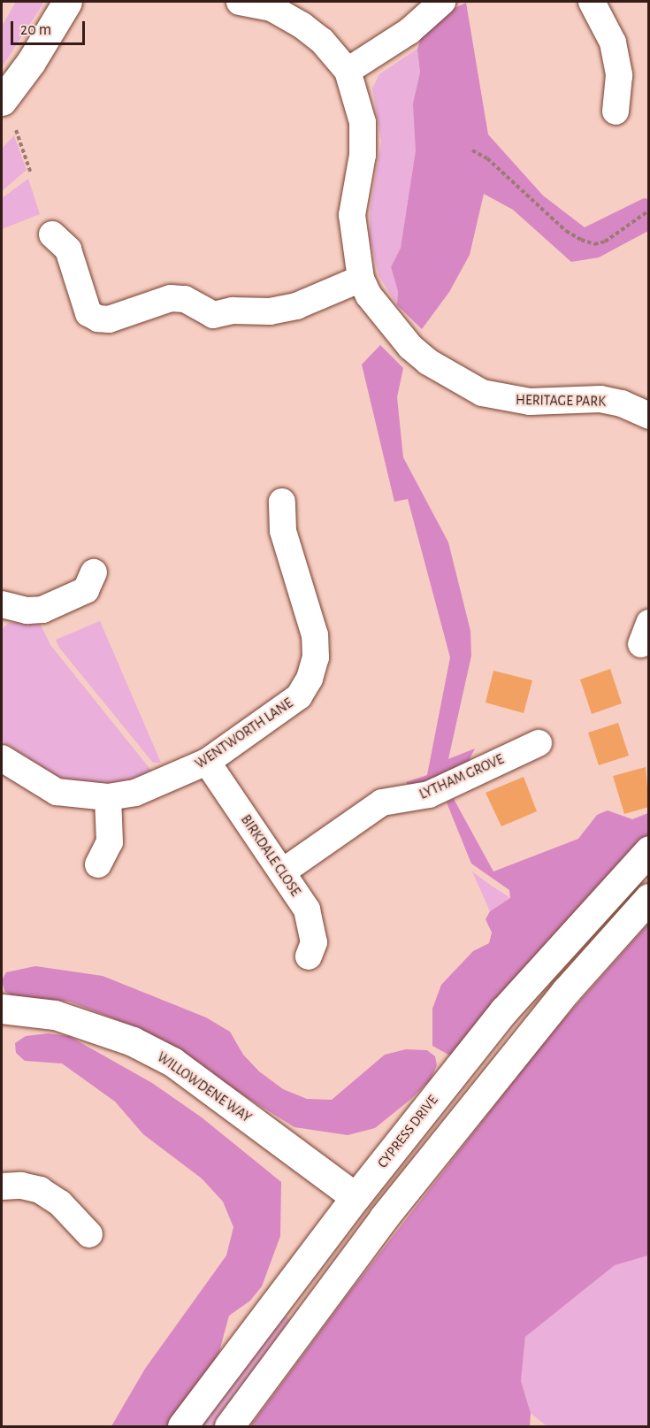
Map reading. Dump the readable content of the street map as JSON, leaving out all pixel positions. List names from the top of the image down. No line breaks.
{"streets":{"street":["HERITAGE PARK","WENTWORTH LANE","LYTHAM GROVE","BIRKDALE CLOSE","WILLOWDENE WAY","CYPRESS DRIVE"]},"crossings":[["WENTWORTH LANE","BIRKDALE CLOSE"],["LYTHAM GROVE","BIRKDALE CLOSE"],["WILLOWDENE WAY","CYPRESS DRIVE"]],"scale_bar":"20 m"}
